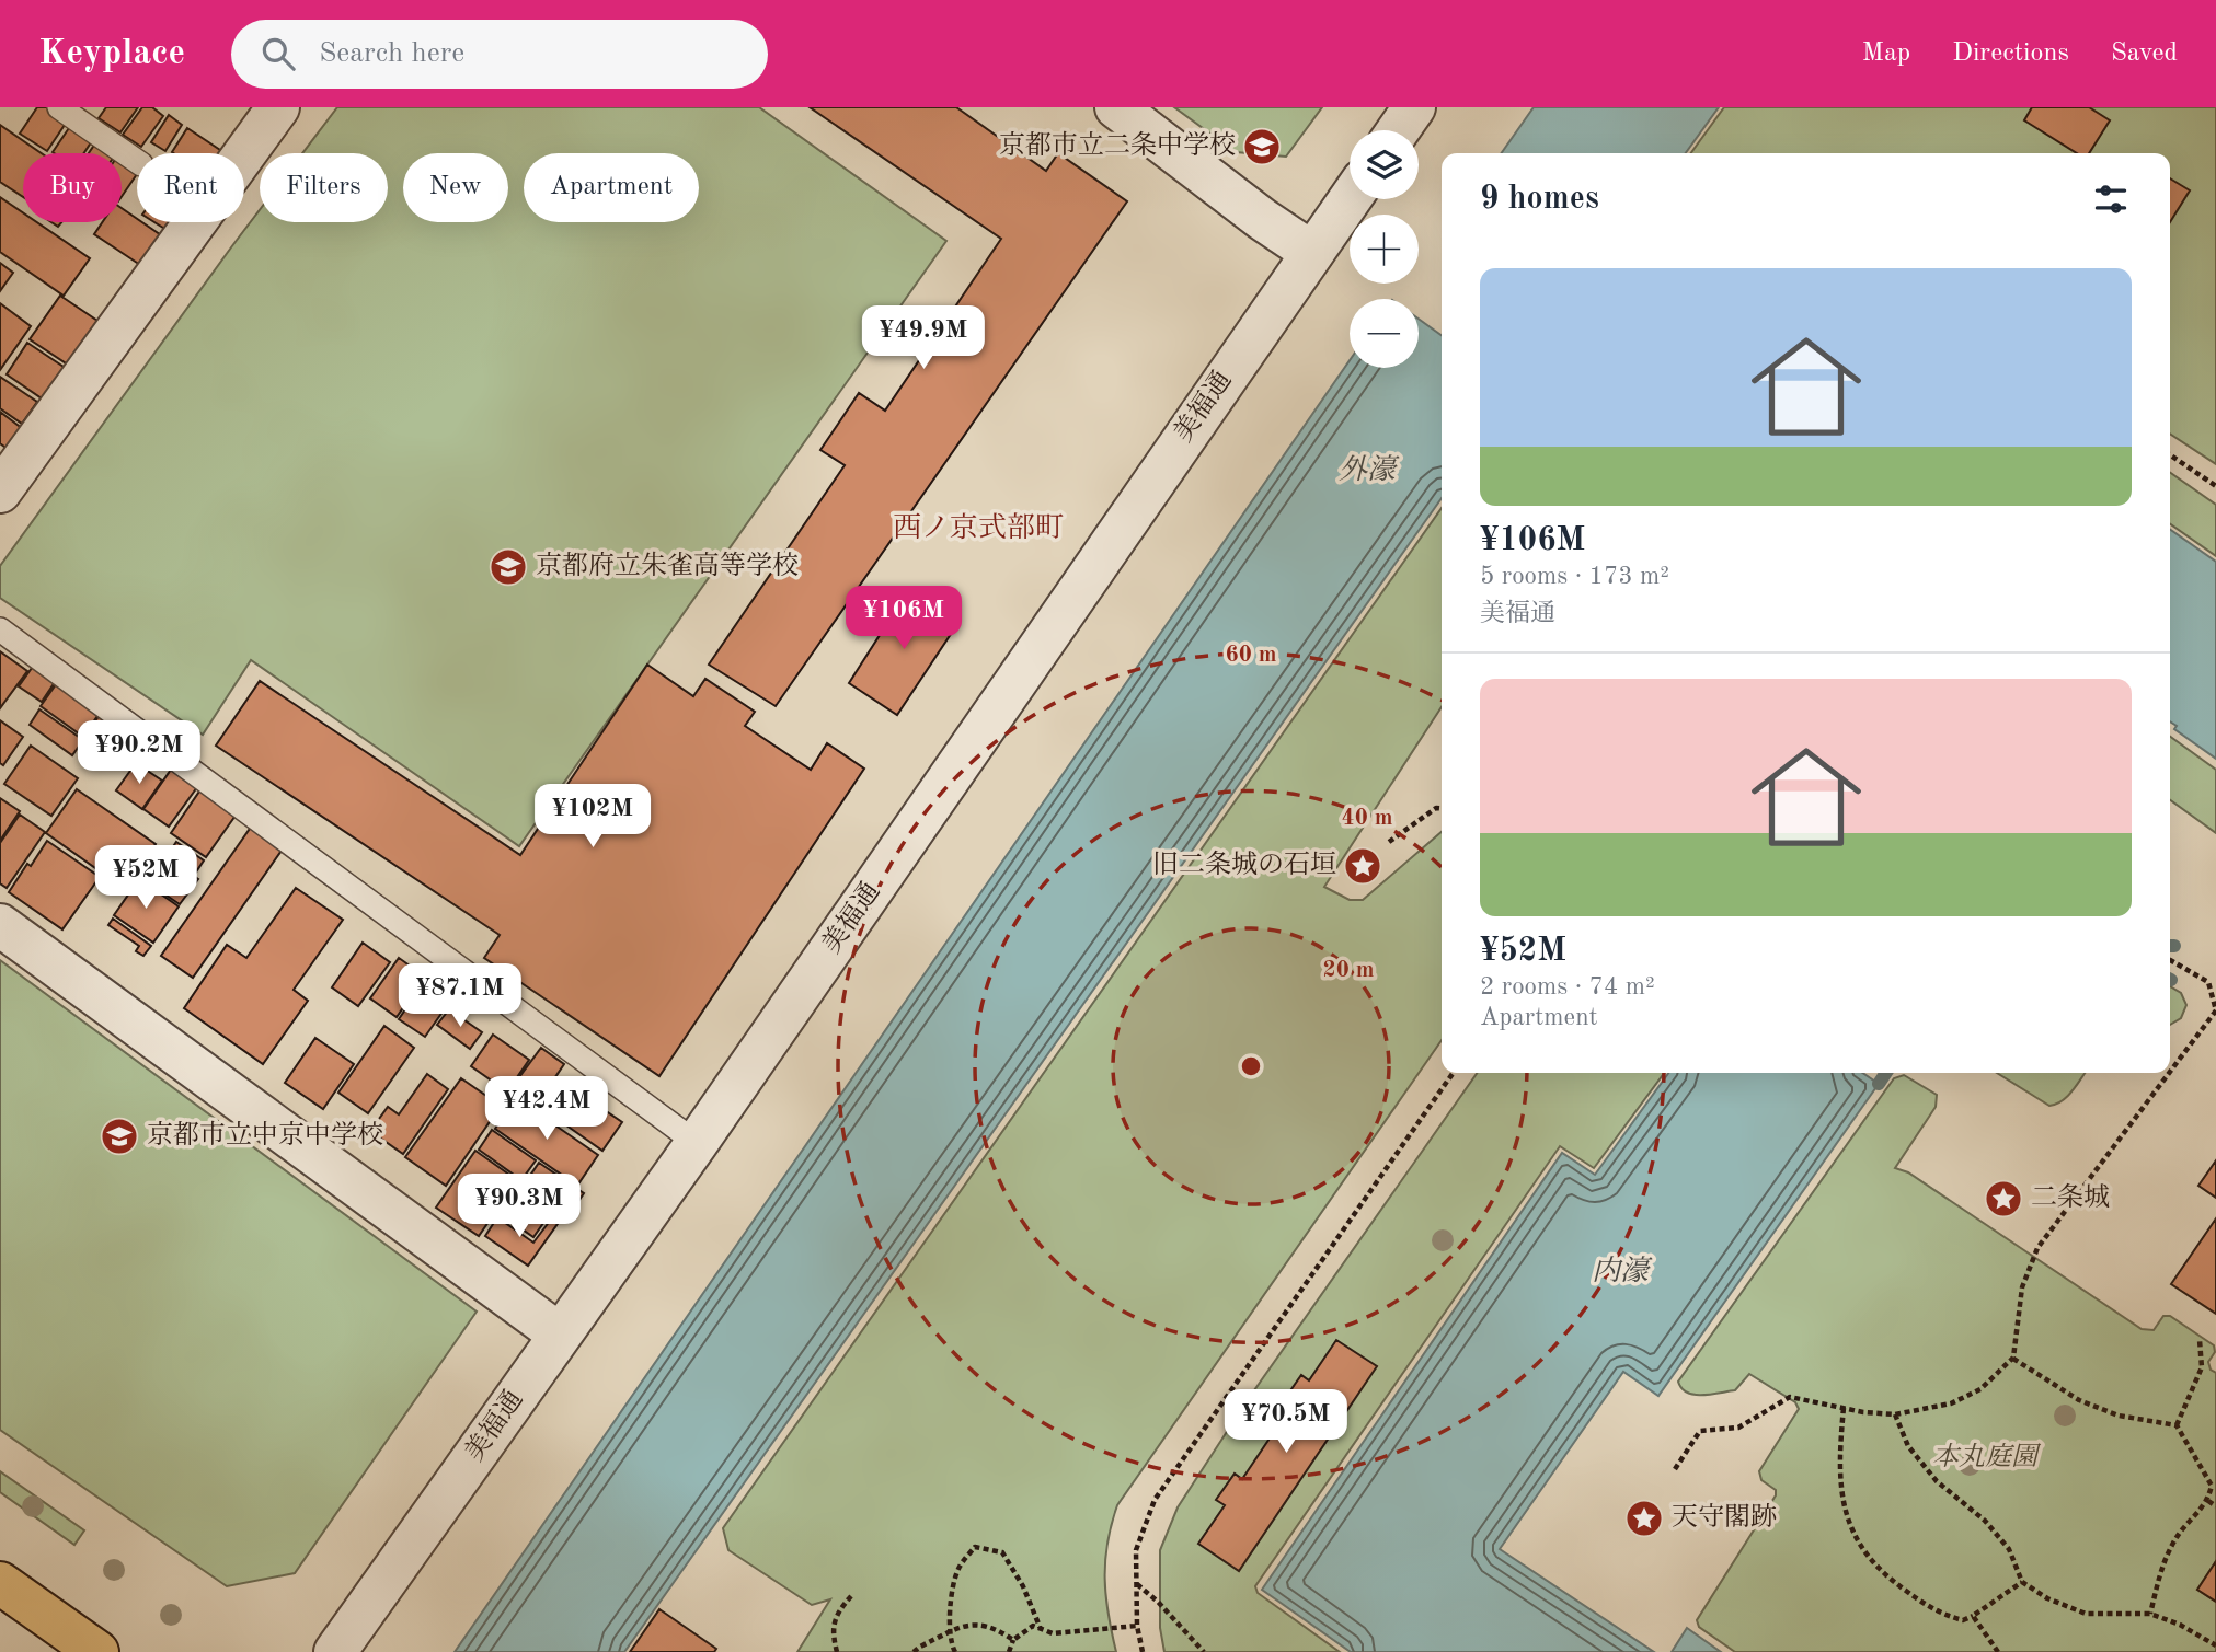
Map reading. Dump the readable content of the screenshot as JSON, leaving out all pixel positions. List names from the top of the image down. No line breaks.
{"streets":{"street":["美福通"]},"districts":["西ノ京式部町"],"water":["外濠","内濠"],"parks":["本丸庭園"],"places":{"school or university":["京都市立二条中学校","京都府立朱雀高等学校","京都市立中京中学校"],"place":["旧二条城の石垣","二条城","天守閣跡"]},"page":{"header":"Keyplace","search":"Search here","nav":["Map","Directions","Saved"],"map_buttons":["+","−"],"chip":["Buy","Rent","Filters","New","Apartment"],"heading":"9 homes","list":[{"name":"¥106M","note":"5 rooms · 173 m² · 美福通"},{"name":"¥52M","note":"2 rooms · 74 m² · Apartment"}],"price":["¥49.9M","¥106M","¥90.2M","¥102M","¥52M","¥87.1M","¥42.4M","¥90.3M","¥70.5M"]},"rings":["60 m","40 m","20 m"]}
